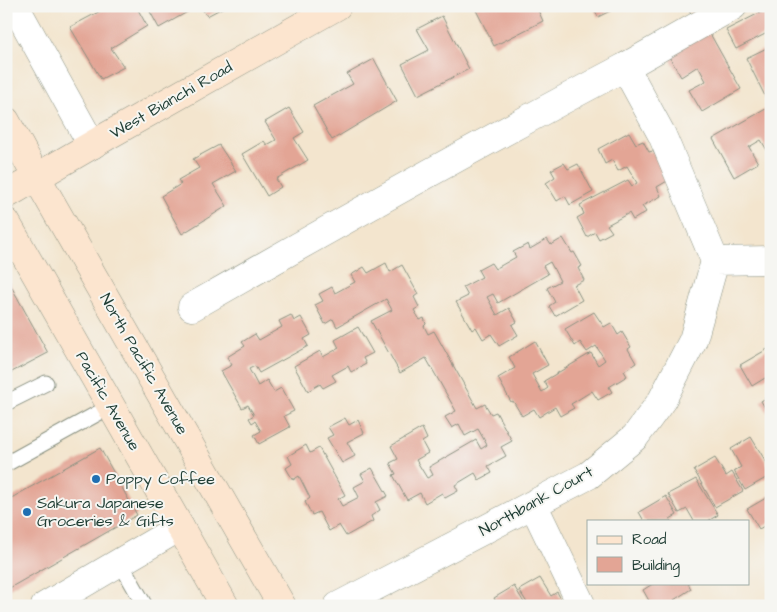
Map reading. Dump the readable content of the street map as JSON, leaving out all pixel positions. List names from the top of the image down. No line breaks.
{"streets":{"main road":["West Bianchi Road","North Pacific Avenue","Pacific Avenue"],"street":["Northbank Court"]},"crossings":[["West Bianchi Road","North Pacific Avenue"]],"places":["Poppy Coffee","Sakura Japanese Groceries & Gifts"],"legend":["Road","Building"]}
